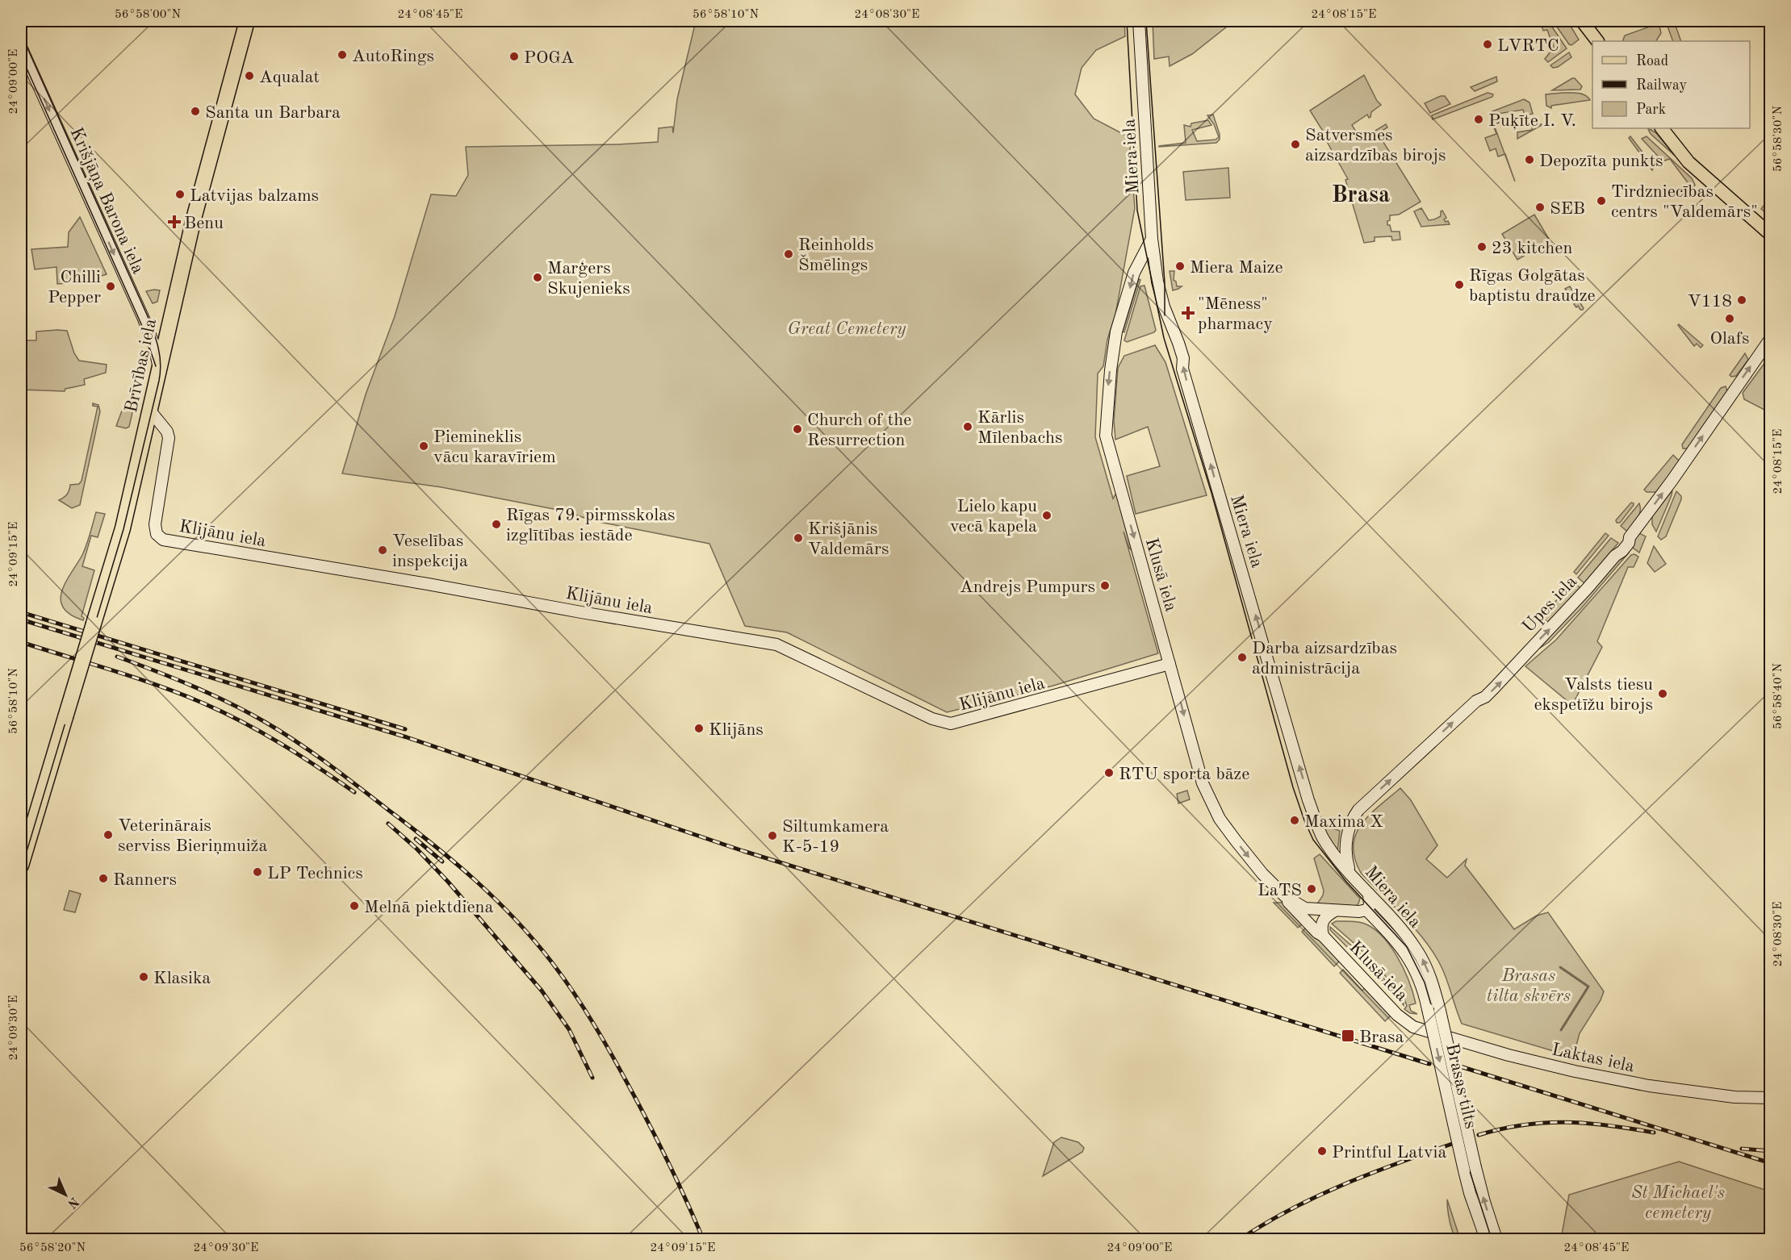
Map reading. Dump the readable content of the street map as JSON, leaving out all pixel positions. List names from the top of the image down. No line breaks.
{"streets":{"highway":["Brīvības iela"],"street":["Miera iela","Krišjāņa Barona iela","Klijānu iela","Klusā iela","Upes iela","Laktas iela","Brasas tilts"]},"crossings":[["Miera iela","Klusā iela"],["Miera iela","Upes iela"],["Miera iela","Brasas tilts"],["Krišjāņa Barona iela","Brīvības iela"],["Brīvības iela","Klijānu iela"],["Klijānu iela","Klusā iela"],["Klusā iela","Laktas iela"]],"one_way":["Miera iela","Krišjāņa Barona iela","Klusā iela","Upes iela"],"districts":["Brasa"],"parks":["Great Cemetery","Brasas tilta skvērs","St Michael's cemetery"],"places":{"other":["LVRTC","AutoRings","POGA","Aqualat","Santa un Barbara","Puķīte I. V.","Satversmes aizsardzības birojs","Depozīta punkts","Latvijas balzams","Tirdzniecības centrs \"Valdemārs\"","SEB","23 kitchen","Reinholds Šmēlings","Miera Maize","Marģers Skujenieks","Rīgas Golgātas baptistu draudze","Chilli Pepper","V118","Olafs","Kārlis Mīlenbachs","Church of the Resurrection","Piemineklis vācu karavīriem","Lielo kapu vecā kapela","Rīgas 79. pirmsskolas izglītības iestāde","Krišjānis Valdemārs","Veselības inspekcija","Andrejs Pumpurs","Darba aizsardzības administrācija","Valsts tiesu ekspetīžu birojs","Klijāns","RTU sporta bāze","Maxima X","Veterinārais serviss Bieriņmuiža","Siltumkamera K-5-19","LP Technics","Ranners","LaTS","Melnā piektdiena","Klasika","Printful Latvia"],"health":["Benu","\"Mēness\" pharmacy"],"transit":["Brasa"]},"legend":["Road","Railway","Park"],"north":"bottom right","coordinates":["56°58'00\"N","24°08'45\"E","56°58'10\"N","24°08'30\"E","24°08'15\"E","24°09'00\"E","56°58'30\"N","24°09'15\"E","56°58'40\"N","24°09'30\"E","56°58'20\"N"]}
